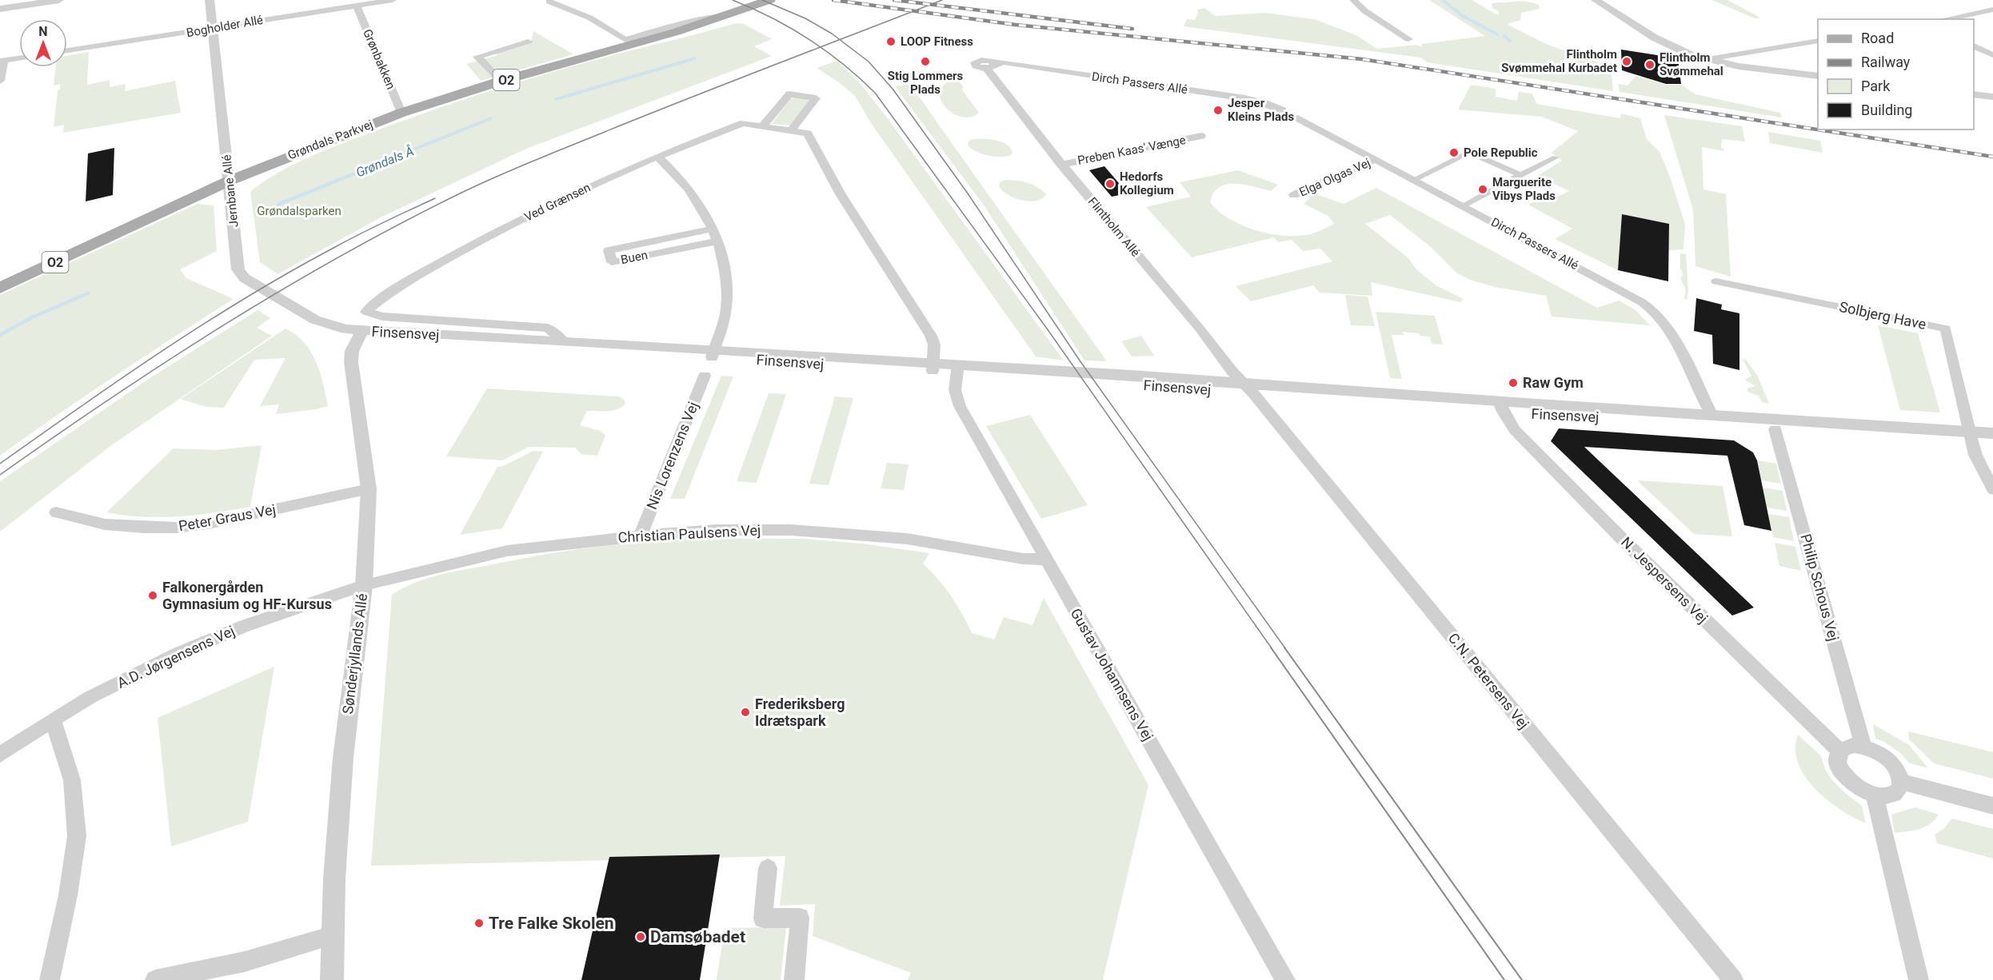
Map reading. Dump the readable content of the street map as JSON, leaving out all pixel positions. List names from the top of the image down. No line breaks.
{"streets":{"main road":["O2","Grøndals Parkvej"],"street":["Bogholder Allé","Grønbakken","Dirch Passers Allé","Preben Kaas' Vænge","Elga Olgas Vej","Jernbane Allé","Ved Grænsen","Flintholm Allé","Buen","Solbjerg Have","Finsensvej","Nis Lorenzens Vej","Peter Graus Vej","Christian Paulsens Vej","N. Jespersens Vej","Philip Schous Vej","Sønderjyllands Allé","A.D. Jørgensens Vej","Gustav Johannsens Vej","C.N. Petersens Vej"]},"crossings":[["Bogholder Allé","Grønbakken"],["Bogholder Allé","Jernbane Allé"],["Grønbakken","Grøndals Parkvej"],["Dirch Passers Allé","Elga Olgas Vej"],["Dirch Passers Allé","Flintholm Allé"],["Dirch Passers Allé","Finsensvej"],["Grøndals Parkvej","Jernbane Allé"],["Preben Kaas' Vænge","Flintholm Allé"],["Jernbane Allé","Finsensvej"],["Ved Grænsen","Finsensvej"],["Flintholm Allé","Finsensvej"],["Flintholm Allé","C.N. Petersens Vej"],["Solbjerg Have","Finsensvej"],["Finsensvej","N. Jespersens Vej"],["Finsensvej","Philip Schous Vej"],["Finsensvej","Sønderjyllands Allé"],["Finsensvej","Gustav Johannsens Vej"],["Finsensvej","C.N. Petersens Vej"],["Nis Lorenzens Vej","Christian Paulsens Vej"],["Peter Graus Vej","Sønderjyllands Allé"],["Christian Paulsens Vej","Sønderjyllands Allé"],["Christian Paulsens Vej","A.D. Jørgensens Vej"],["Christian Paulsens Vej","Gustav Johannsens Vej"],["N. Jespersens Vej","Philip Schous Vej"],["Sønderjyllands Allé","A.D. Jørgensens Vej"]],"water":["Grøndals Å"],"parks":["Grøndalsparken"],"places":["LOOP Fitness","Stig Lommers Plads","Flintholm Svømmehal Kurbadet","Flintholm Svømmehal","Jesper Kleins Plads","Pole Republic","Hedorfs Kollegium","Marguerite Vibys Plads","Raw Gym","Falkonergården Gymnasium og HF-Kursus","Frederiksberg Idrætspark","Tre Falke Skolen","Damsøbadet"],"legend":["Road","Railway","Park","Building"],"north":"top"}
